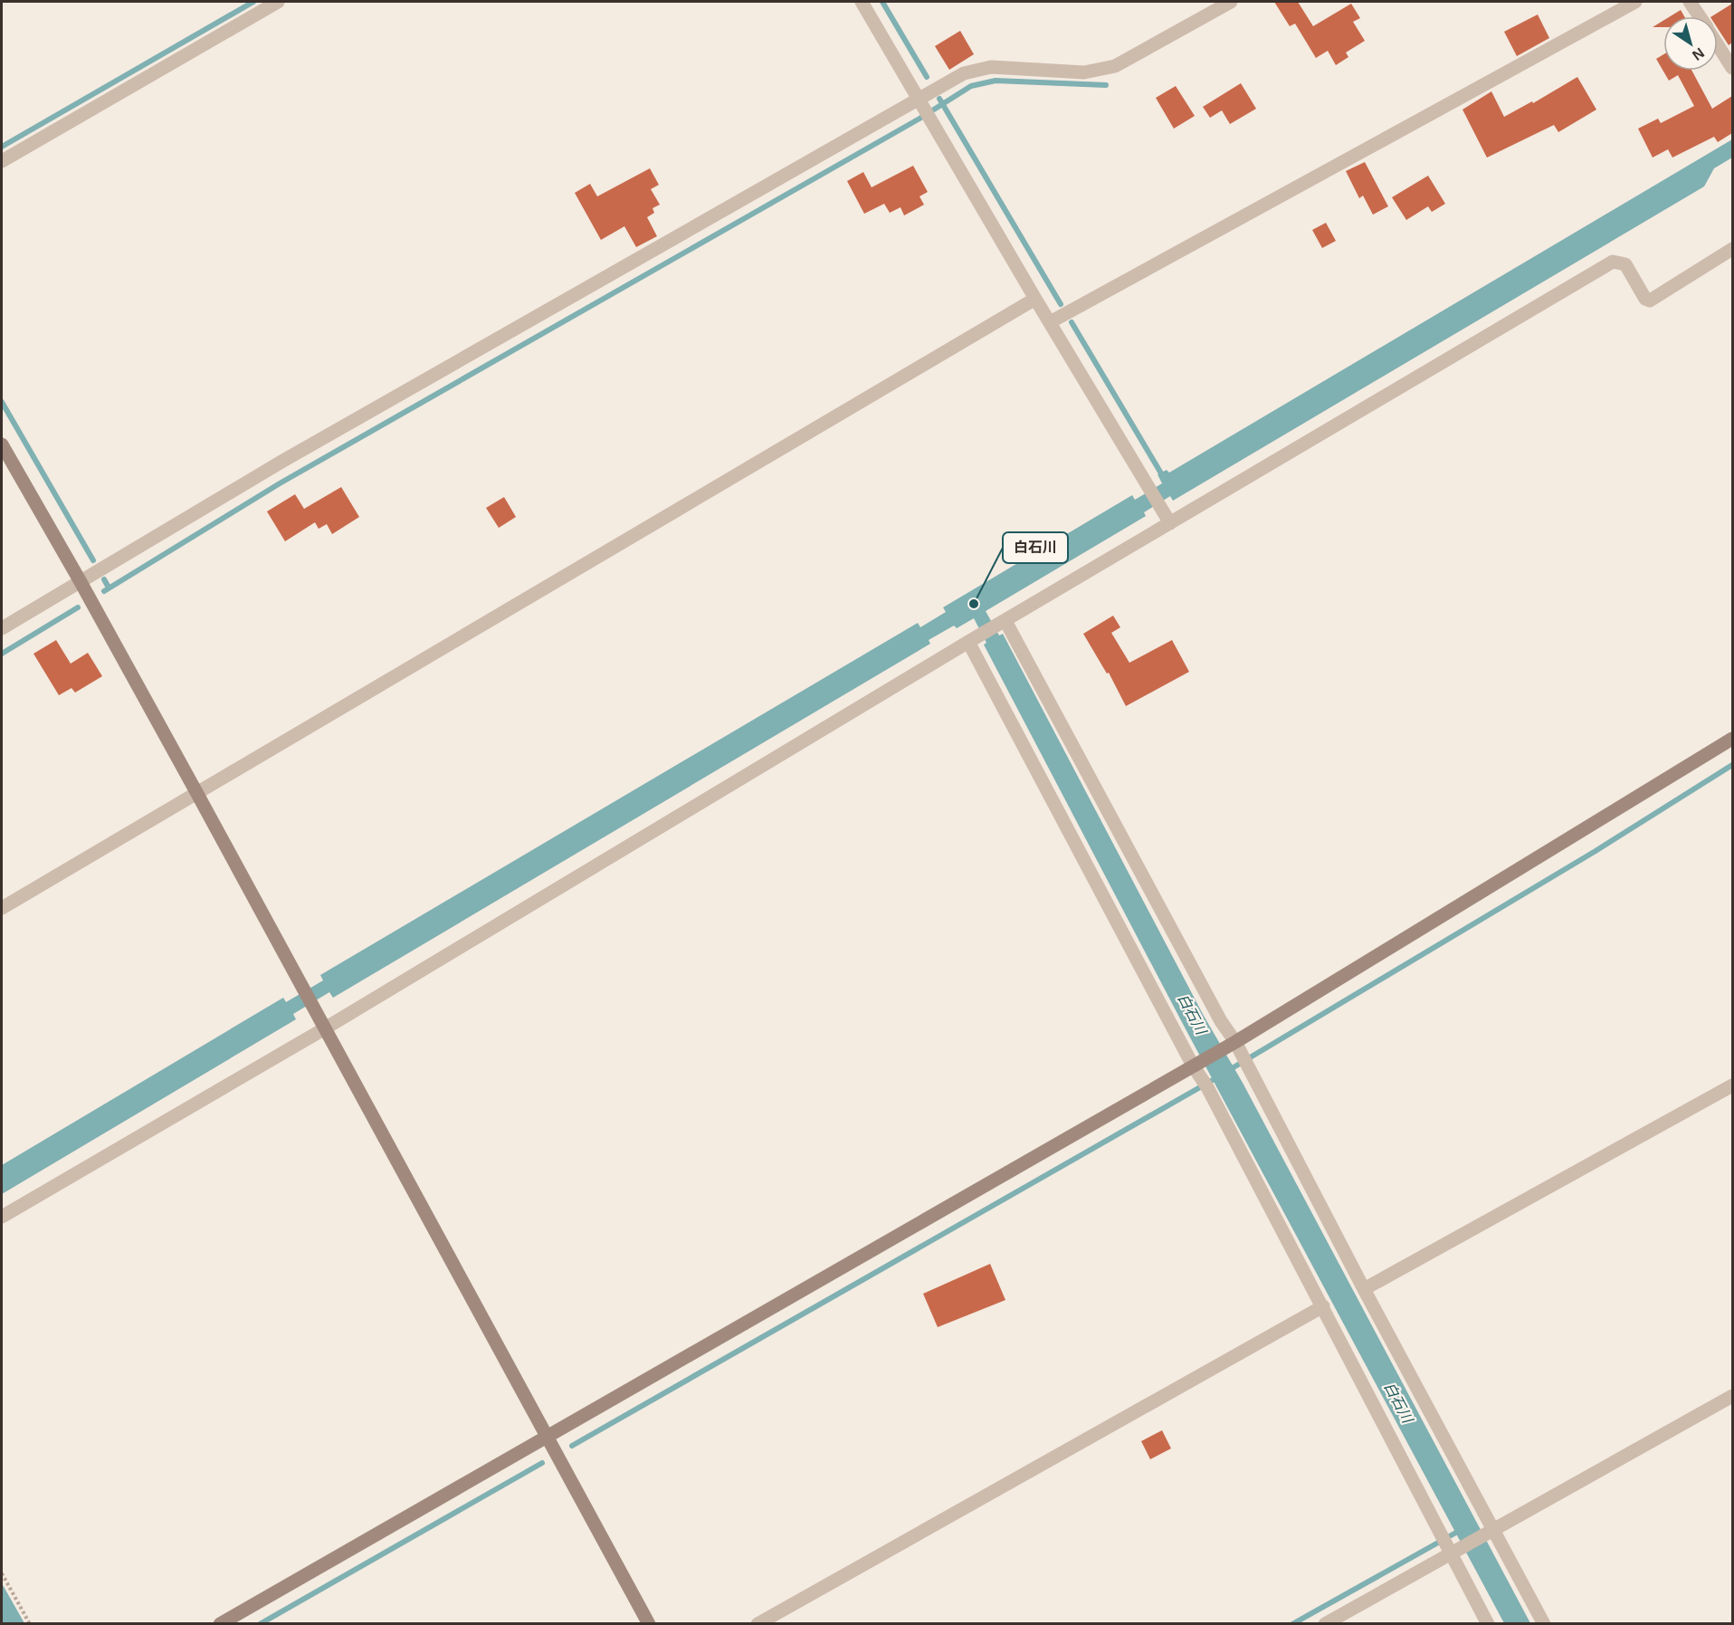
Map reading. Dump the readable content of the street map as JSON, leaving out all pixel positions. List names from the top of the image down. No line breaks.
{"water":["白石川"],"places":["白石川"],"north":"bottom right"}
